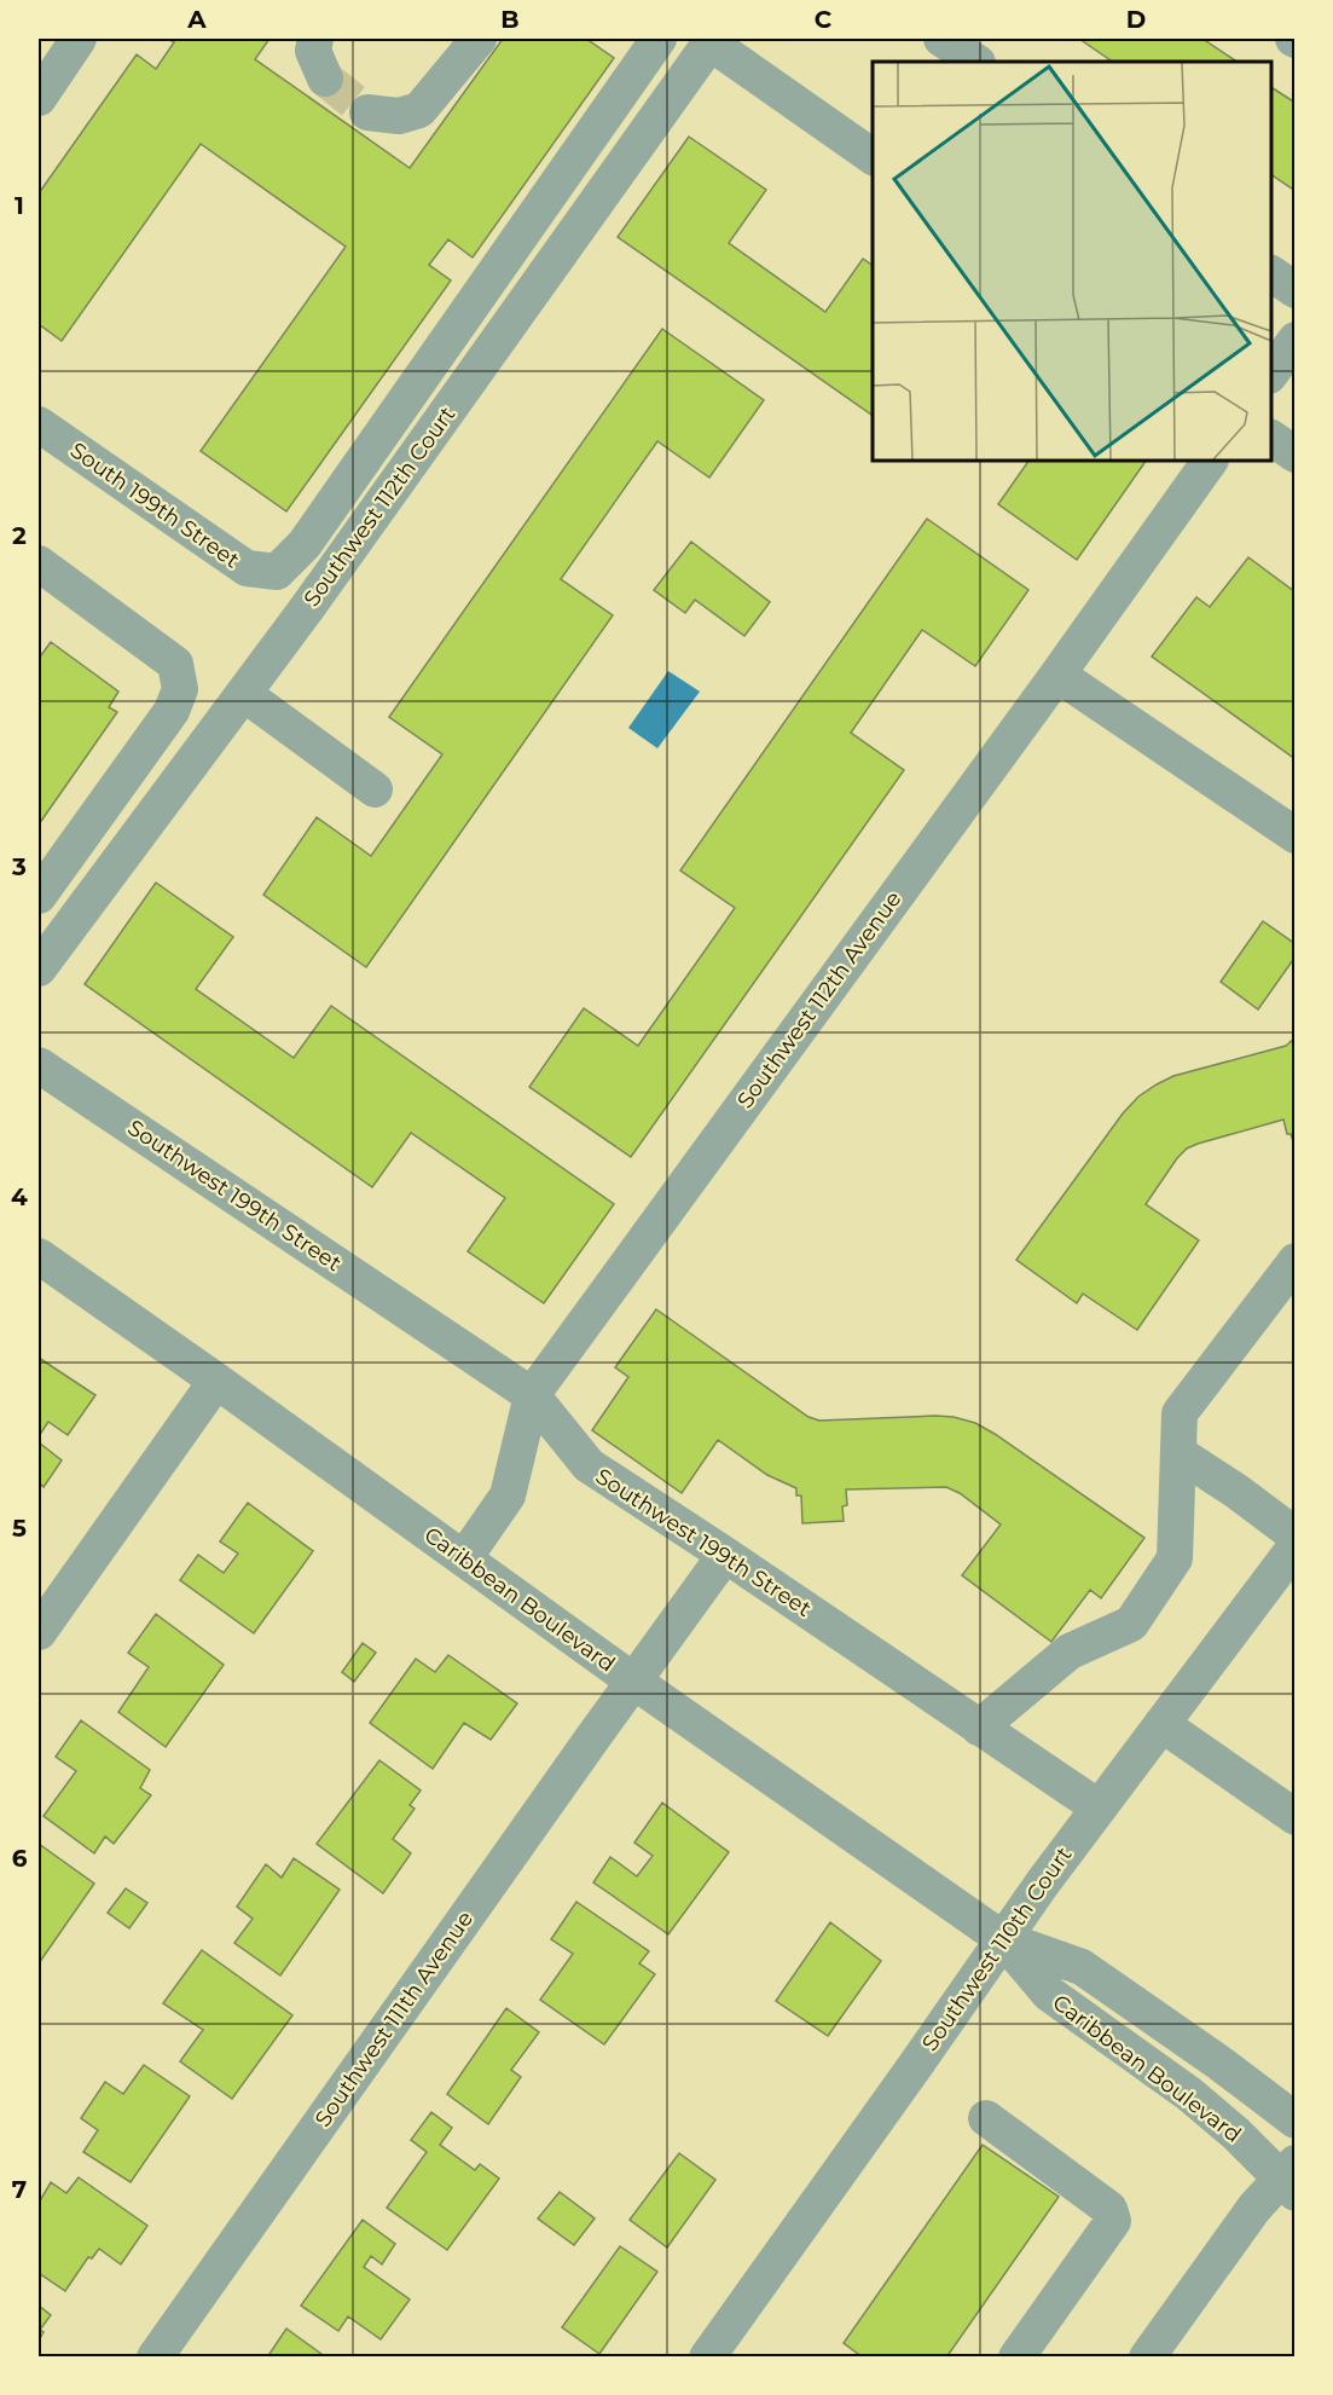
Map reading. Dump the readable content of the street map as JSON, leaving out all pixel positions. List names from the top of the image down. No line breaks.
{"streets":{"street":["South 199th Street","Southwest 112th Court","Southwest 112th Avenue","Southwest 199th Street","Caribbean Boulevard","Southwest 110th Court","Southwest 111th Avenue"]},"crossings":[["Southwest 112th Avenue","Southwest 199th Street"],["Southwest 112th Avenue","Caribbean Boulevard"],["Southwest 199th Street","Southwest 110th Court"],["Southwest 199th Street","Southwest 111th Avenue"],["Caribbean Boulevard","Southwest 110th Court"],["Caribbean Boulevard","Southwest 111th Avenue"]],"grid":{"columns":["A","B","C","D"],"rows":["1","2","3","4","5","6","7"]}}
